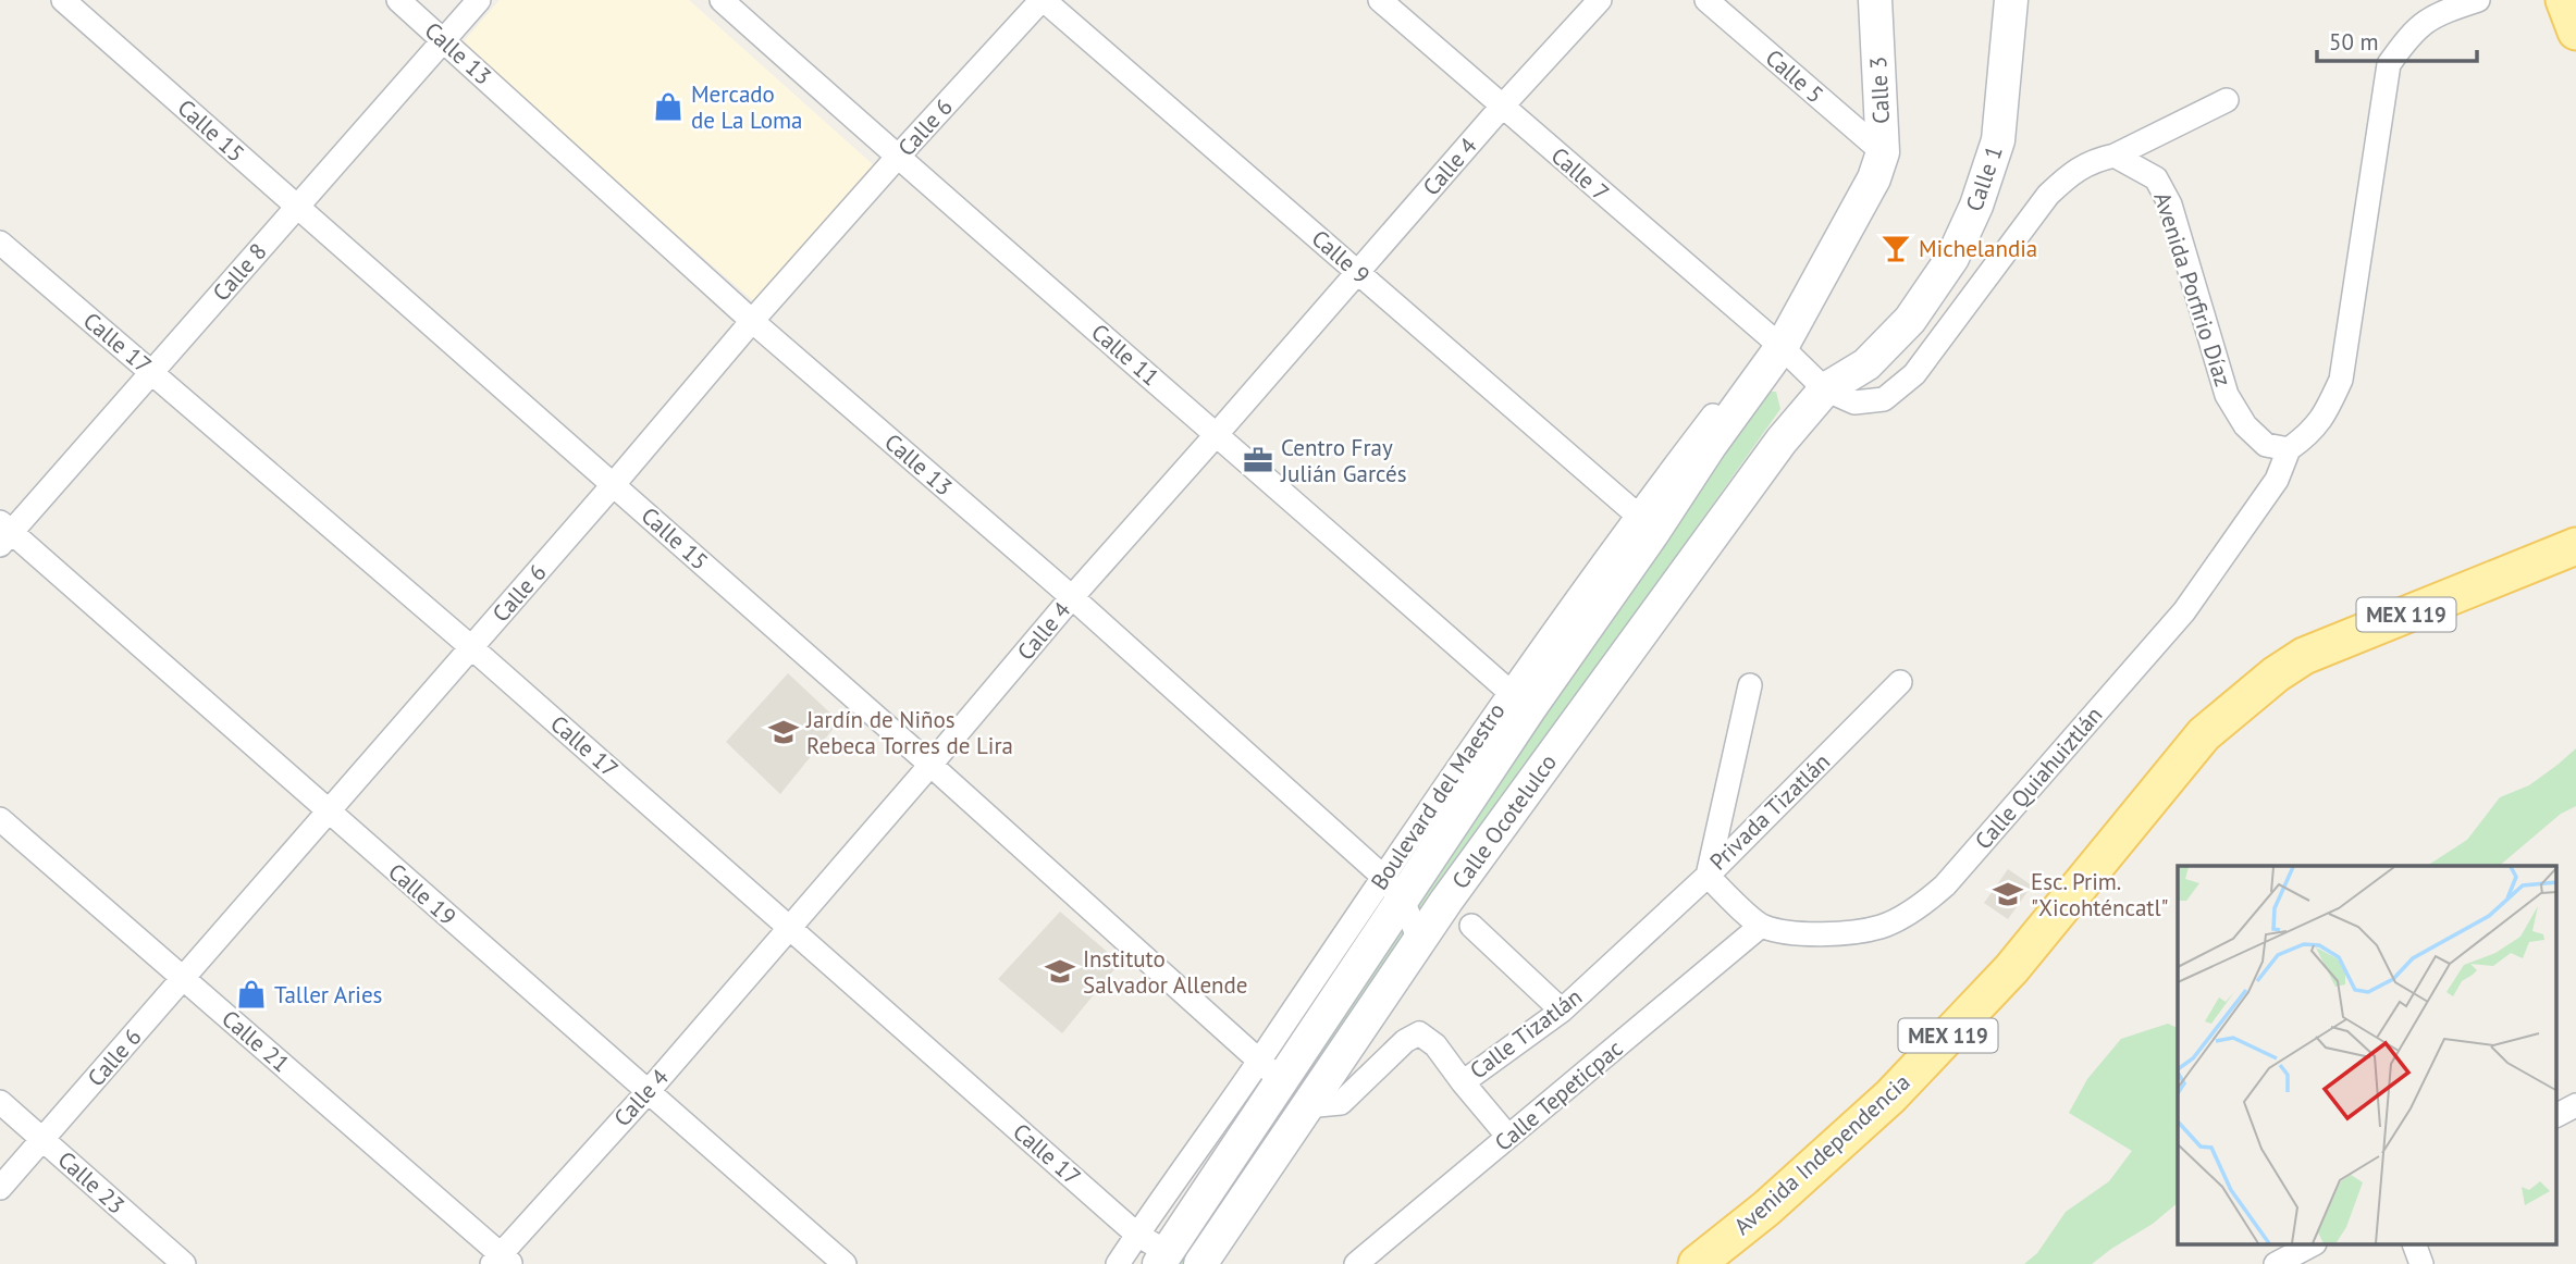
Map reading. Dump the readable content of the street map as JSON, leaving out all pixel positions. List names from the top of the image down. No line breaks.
{"streets":{"main road":["Calle 3","Calle 1","MEX 119","Boulevard del Maestro","Calle Ocotelulco","Avenida Independencia"],"street":["Calle 13","Calle 5","Calle 6","Calle 15","Calle 4","Calle 7","Calle 9","Calle 8","Avenida Porfirio Díaz","Calle 17","Calle 11","Calle Quiahuiztlán","Privada Tizatlán","Calle 19","Calle Tizatlán","Calle 21","Calle Tepeticpac","Calle 23"]},"crossings":[["Calle 13","Calle 6"],["Calle 13","Calle 4"],["Calle 13","Calle 8"],["Calle 13","Boulevard del Maestro"],["Calle 13","Calle Ocotelulco"],["Calle 5","Calle 3"],["Calle 5","Boulevard del Maestro"],["Calle 3","Boulevard del Maestro"],["Calle 6","Calle 15"],["Calle 6","Calle 9"],["Calle 6","Calle 17"],["Calle 6","Calle 11"],["Calle 6","Calle 19"],["Calle 6","Calle 21"],["Calle 6","Calle 23"],["Calle 15","Calle 4"],["Calle 15","Calle 8"],["Calle 15","Boulevard del Maestro"],["Calle 4","Calle 7"],["Calle 4","Calle 9"],["Calle 4","Calle 17"],["Calle 4","Calle 11"],["Calle 4","Calle 19"],["Calle 4","Calle 21"],["Calle 7","Boulevard del Maestro"],["Calle 1","Calle Ocotelulco"],["Calle 9","Boulevard del Maestro"],["Calle 8","Calle 17"],["Calle 8","Calle 19"],["Avenida Porfirio Díaz","Calle Quiahuiztlán"],["Calle 17","Boulevard del Maestro"],["Calle 11","Boulevard del Maestro"],["Calle Quiahuiztlán","Calle Tepeticpac"],["Privada Tizatlán","Calle Tizatlán"],["Calle Ocotelulco","Calle Tizatlán"]],"places":{"shop":["Mercado de La Loma","Taller Aries"],"bar":["Michelandia"],"office":["Centro Fray Julián Garcés"],"school or university":["Jardín de Niños Rebeca Torres de Lira","Esc. Prim. \"Xicohténcatl\"","Instituto Salvador Allende"]},"scale_bar":"50 m"}
